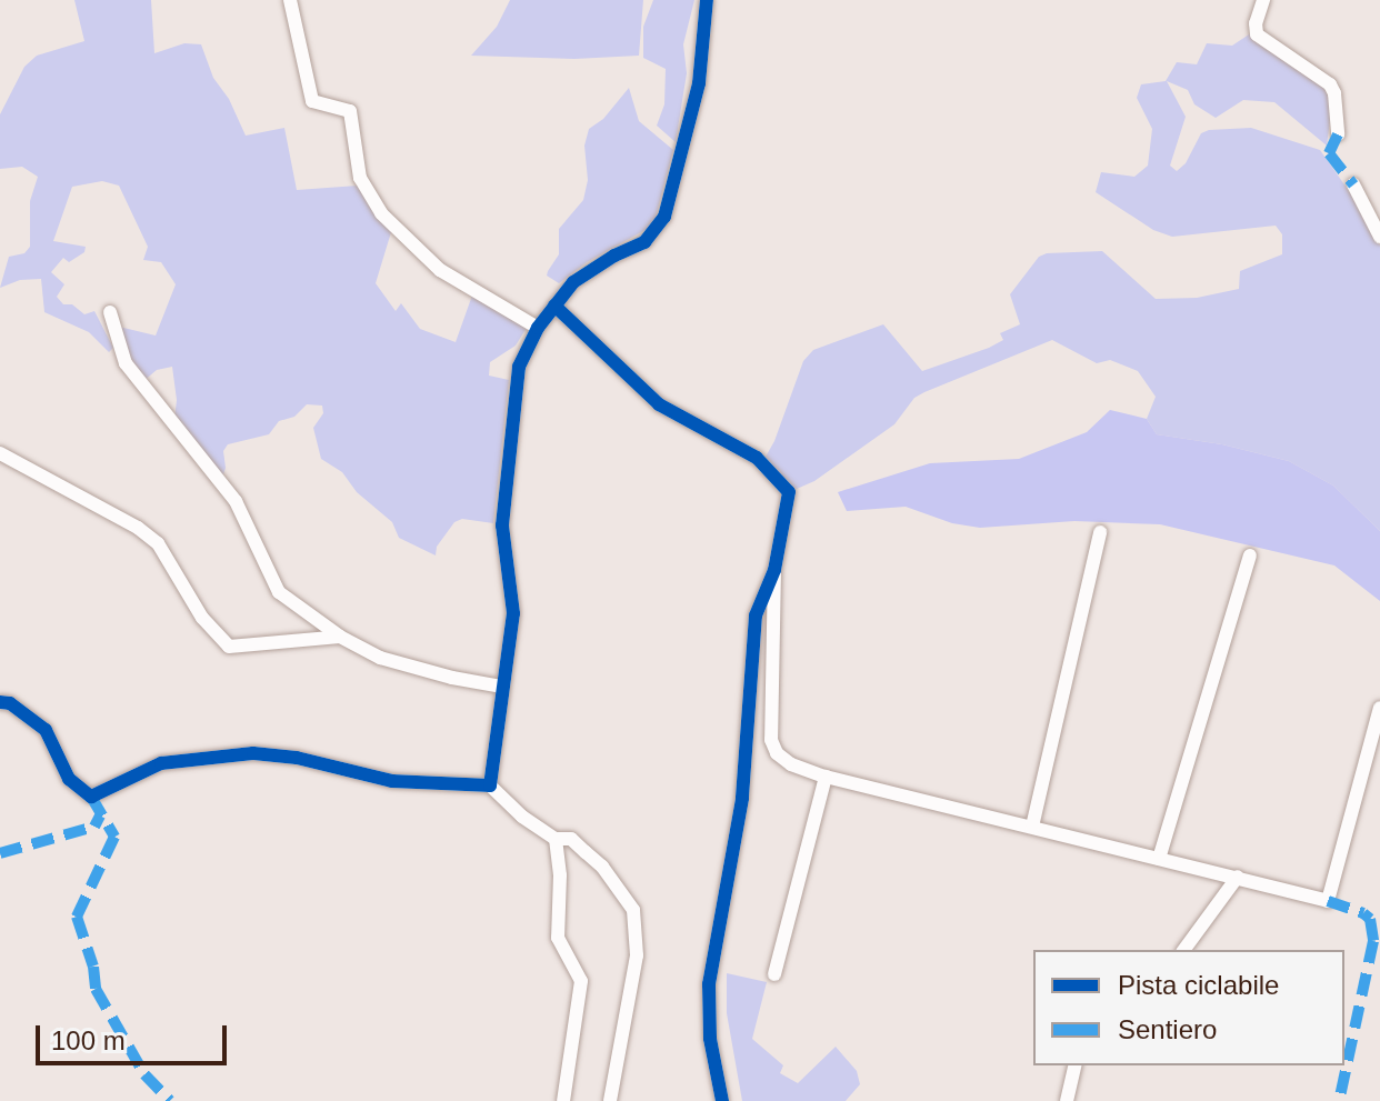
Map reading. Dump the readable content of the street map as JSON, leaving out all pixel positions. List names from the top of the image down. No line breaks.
{"legend":["Pista ciclabile","Sentiero"],"scale_bar":"100 m"}
